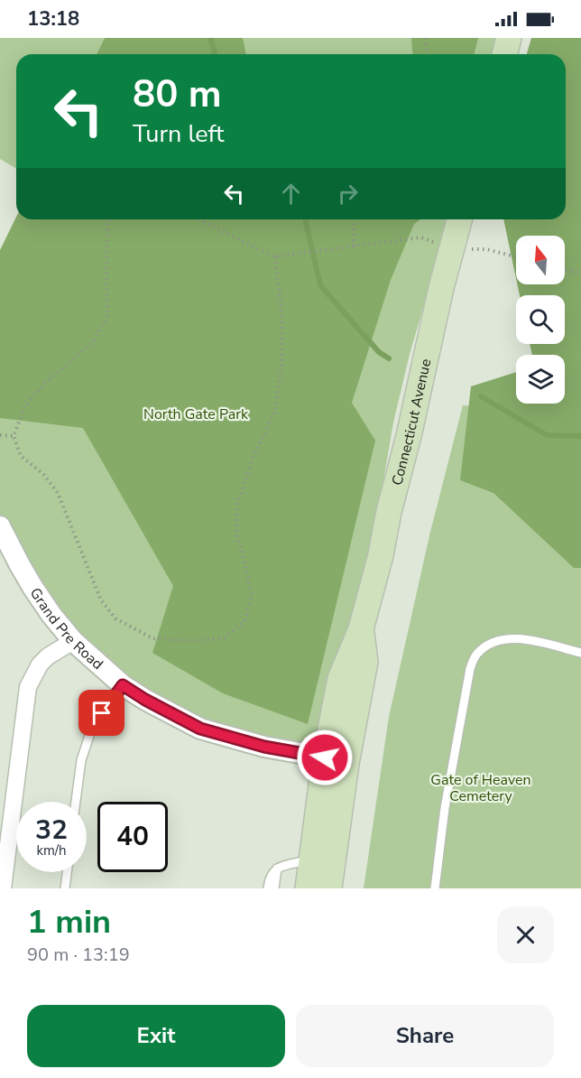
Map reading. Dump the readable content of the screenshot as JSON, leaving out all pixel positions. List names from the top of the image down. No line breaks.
{"streets":{"main road":["Connecticut Avenue"],"street":["Grand Pre Road"]},"crossings":[["Connecticut Avenue","Grand Pre Road"]],"parks":["North Gate Park","Gate of Heaven Cemetery"],"north":"top","page":{"status":"13:18","turn":["80 m","Turn left"],"speed":"32 km/h","limit":"40","heading":["1 min","90 m · 13:19"],"buttons":["Exit","Share"]}}
